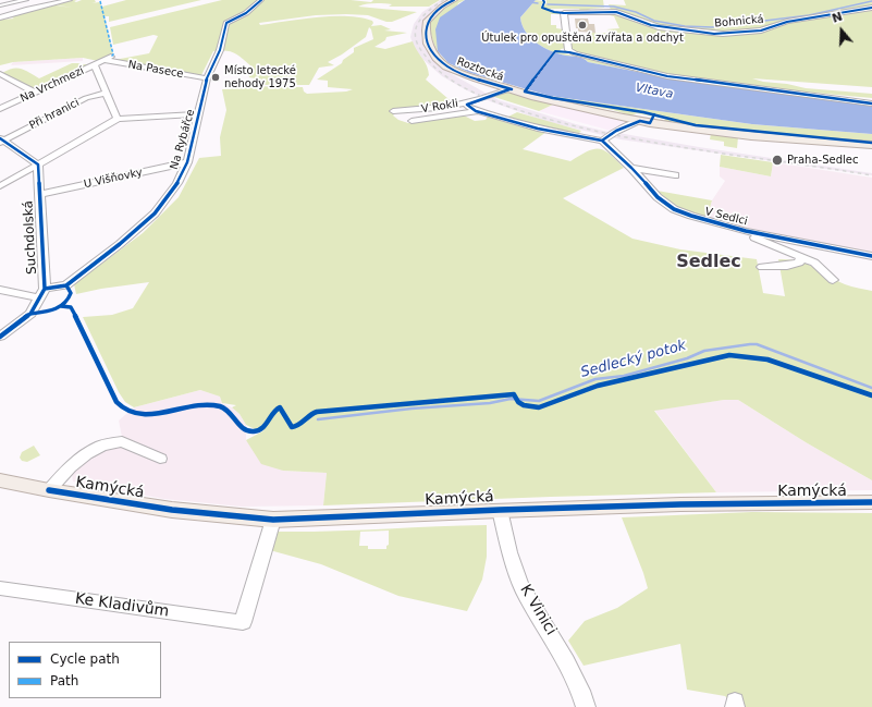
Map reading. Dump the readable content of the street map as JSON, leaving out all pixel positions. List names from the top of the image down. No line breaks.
{"streets":{"main road":["Roztocká","Kamýcká"],"street":["Bohnická","Na Pasece","Na Vrchmezí","V Rokli","Při hranici","Na Rybářce","U Višňovky","V Sedlci","Suchdolská","Ke Kladivům","K Vinici"]},"crossings":[["Na Pasece","Na Vrchmezí"],["Na Pasece","Na Rybářce"],["Roztocká","V Rokli"],["Na Rybářce","U Višňovky"],["Na Rybářce","Suchdolská"],["U Višňovky","Suchdolská"],["Kamýcká","Ke Kladivům"],["Kamýcká","K Vinici"]],"districts":["Sedlec"],"water":["Vltava","Sedlecký potok"],"places":["Útulek pro opuštěná zvířata a odchyt","Místo letecké nehody 1975","Praha-Sedlec"],"legend":["Cycle path","Path"],"north":"top"}
